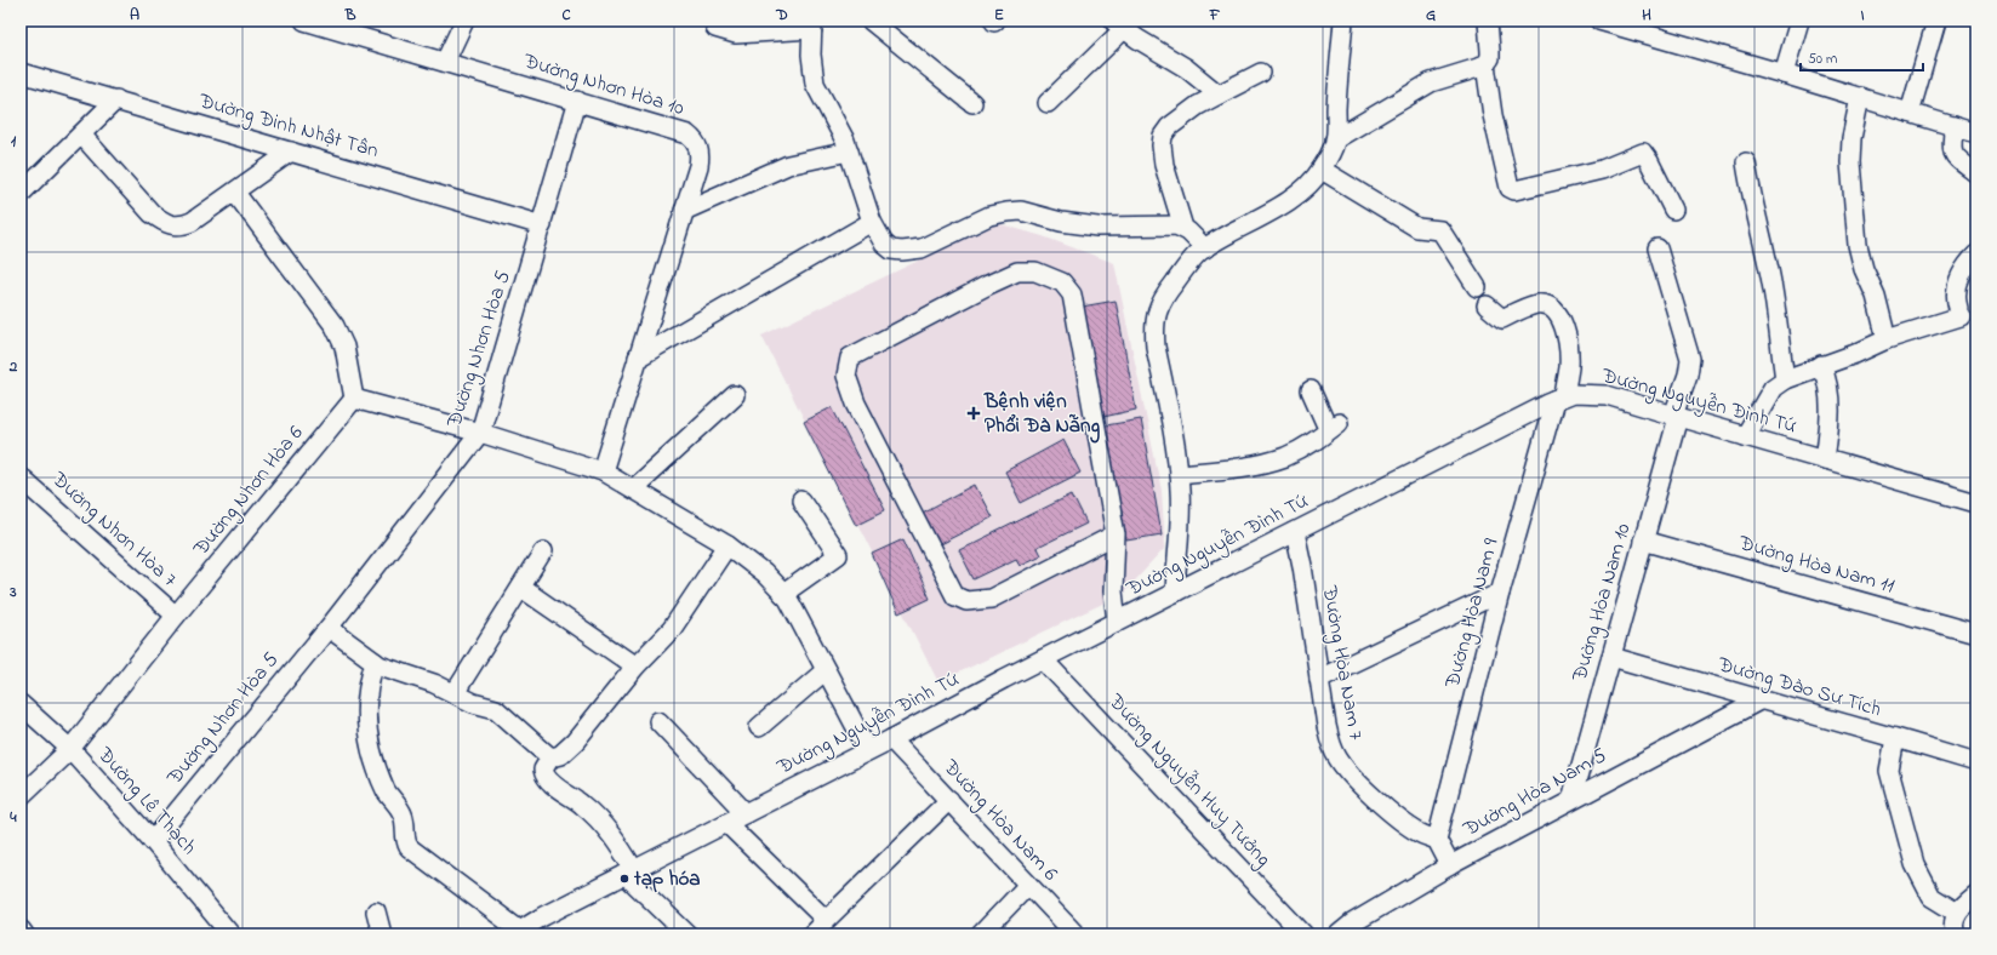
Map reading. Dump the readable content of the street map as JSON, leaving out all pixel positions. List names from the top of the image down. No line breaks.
{"streets":{"street":["Đường Nhơn Hòa 10","Đường Đinh Nhật Tân","Đường Nhơn Hòa 5","Đường Nguyễn Đình Tứ","Đường Nhơn Hòa 6","Đường Nhơn Hòa 7","Đường Hòa Nam 11","Đường Hòa Nam 10","Đường Hòa Nam 9","Đường Hòa Nam 7","Đường Đào Sư Tích","Đường Nguyễn Huy Tưởng","Đường Hòa Nam 5","Đường Lê Thạch","Đường Hòa Nam 6"]},"crossings":[["Đường Nhơn Hòa 10","Đường Nhơn Hòa 5"],["Đường Đinh Nhật Tân","Đường Nhơn Hòa 5"],["Đường Nhơn Hòa 5","Đường Lê Thạch"],["Đường Nguyễn Đình Tứ","Đường Hòa Nam 10"],["Đường Nguyễn Đình Tứ","Đường Hòa Nam 9"],["Đường Nguyễn Đình Tứ","Đường Hòa Nam 7"],["Đường Nguyễn Đình Tứ","Đường Nguyễn Huy Tưởng"],["Đường Nguyễn Đình Tứ","Đường Hòa Nam 6"],["Đường Nhơn Hòa 6","Đường Nhơn Hòa 7"],["Đường Nhơn Hòa 6","Đường Lê Thạch"],["Đường Hòa Nam 11","Đường Hòa Nam 10"],["Đường Hòa Nam 10","Đường Đào Sư Tích"],["Đường Hòa Nam 10","Đường Hòa Nam 5"],["Đường Hòa Nam 9","Đường Hòa Nam 7"],["Đường Đào Sư Tích","Đường Hòa Nam 5"]],"places":{"health":["Bệnh viện Phổi Đà Nẵng"],"other":["tạp hóa"]},"scale_bar":"50 m","grid":{"columns":["A","B","C","D","E","F","G","H","I"],"rows":["1","2","3","4"]}}
